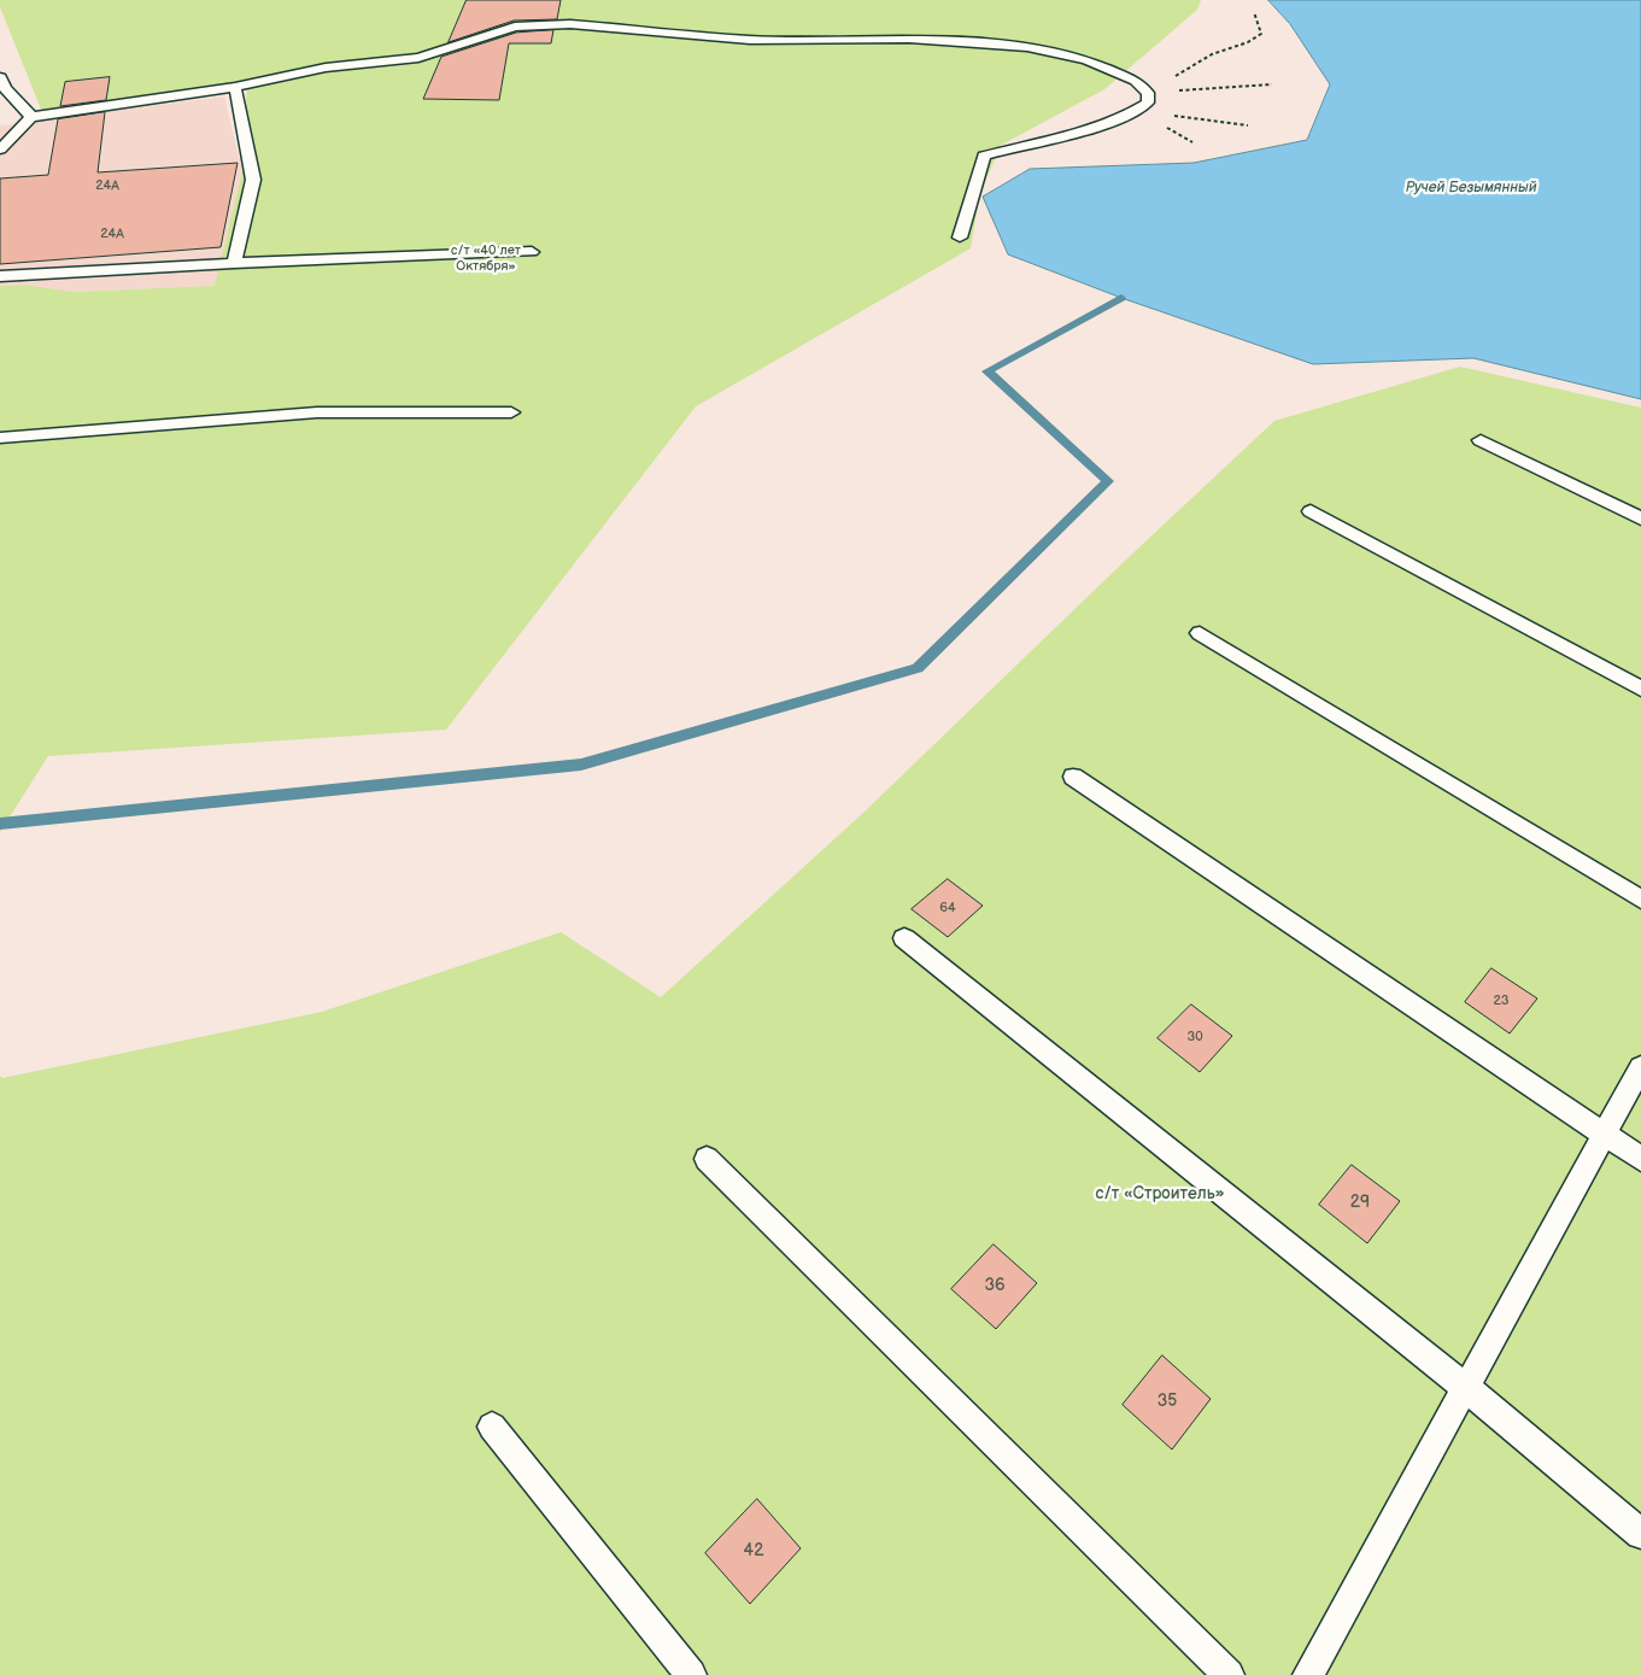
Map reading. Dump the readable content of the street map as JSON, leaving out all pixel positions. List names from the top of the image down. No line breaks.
{"water":["Ручей Безымянный"],"parks":["с/т «40 лет Октября»","с/т «Строитель»"],"house_numbers":["24А","24А","64","23","30","29","36","35","42"]}
